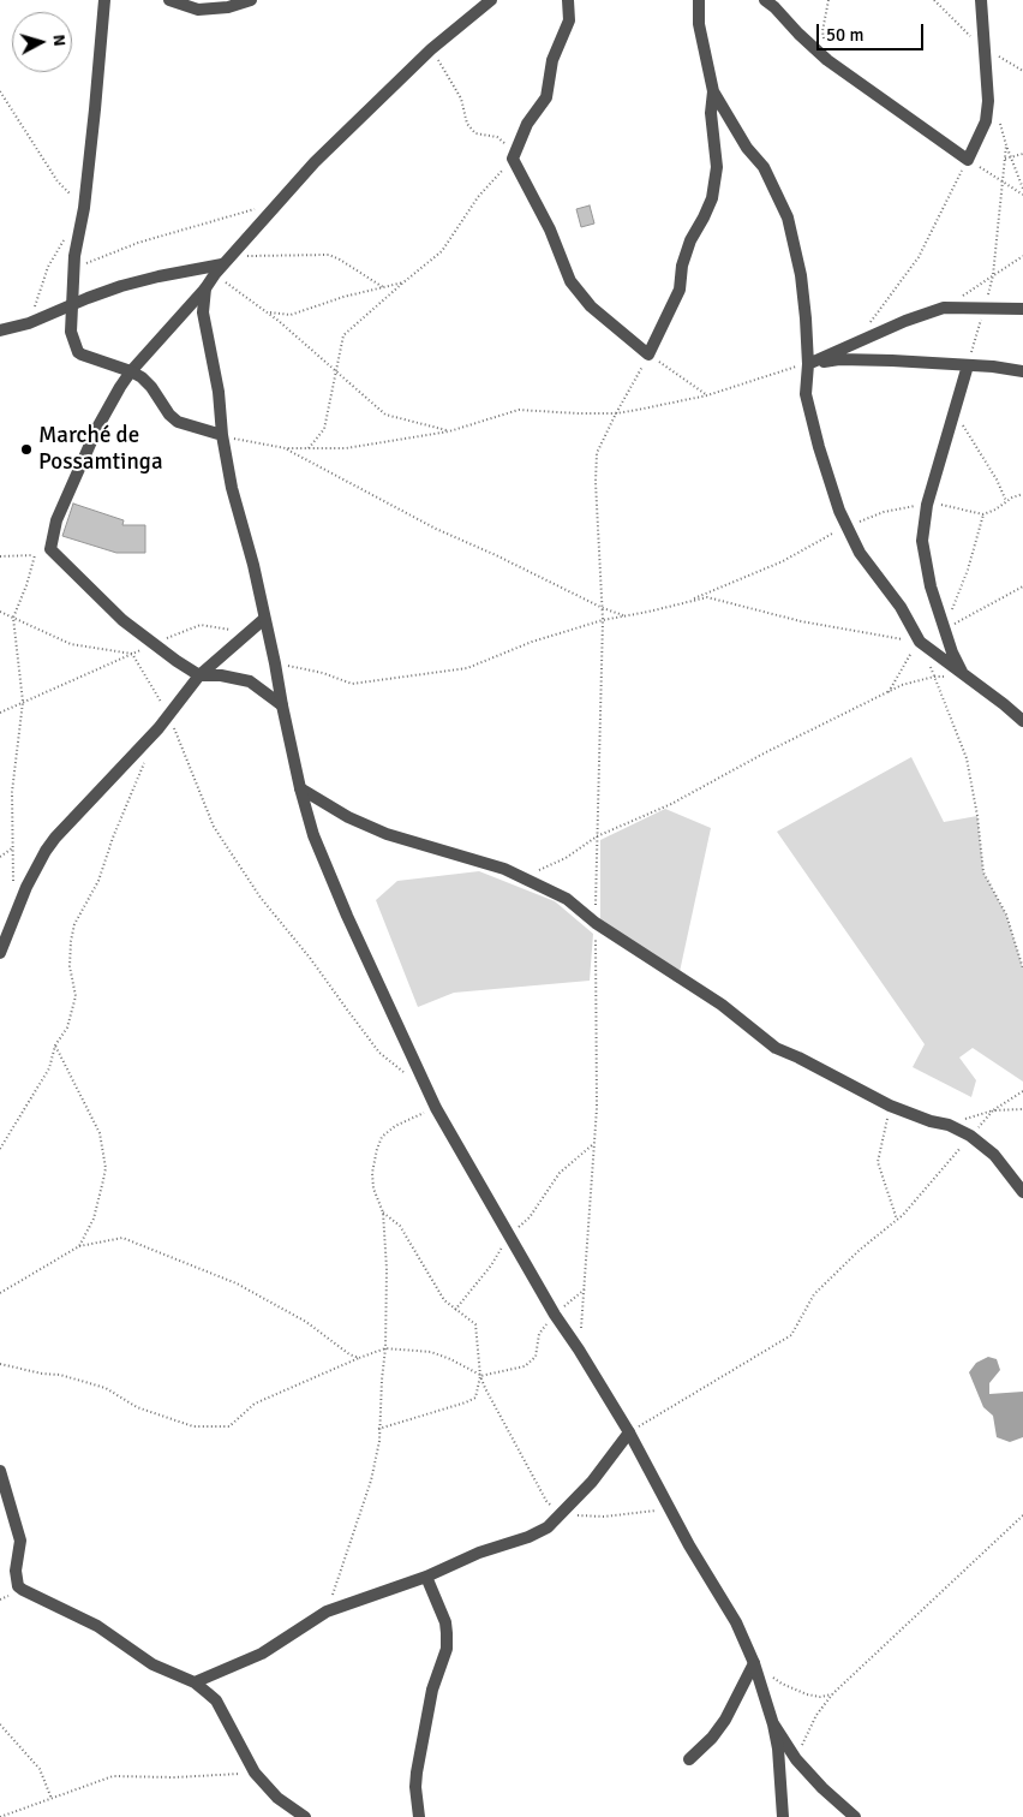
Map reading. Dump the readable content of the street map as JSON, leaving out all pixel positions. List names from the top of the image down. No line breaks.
{"places":["Marché de Possamtinga"],"scale_bar":"50 m","north":"right"}
